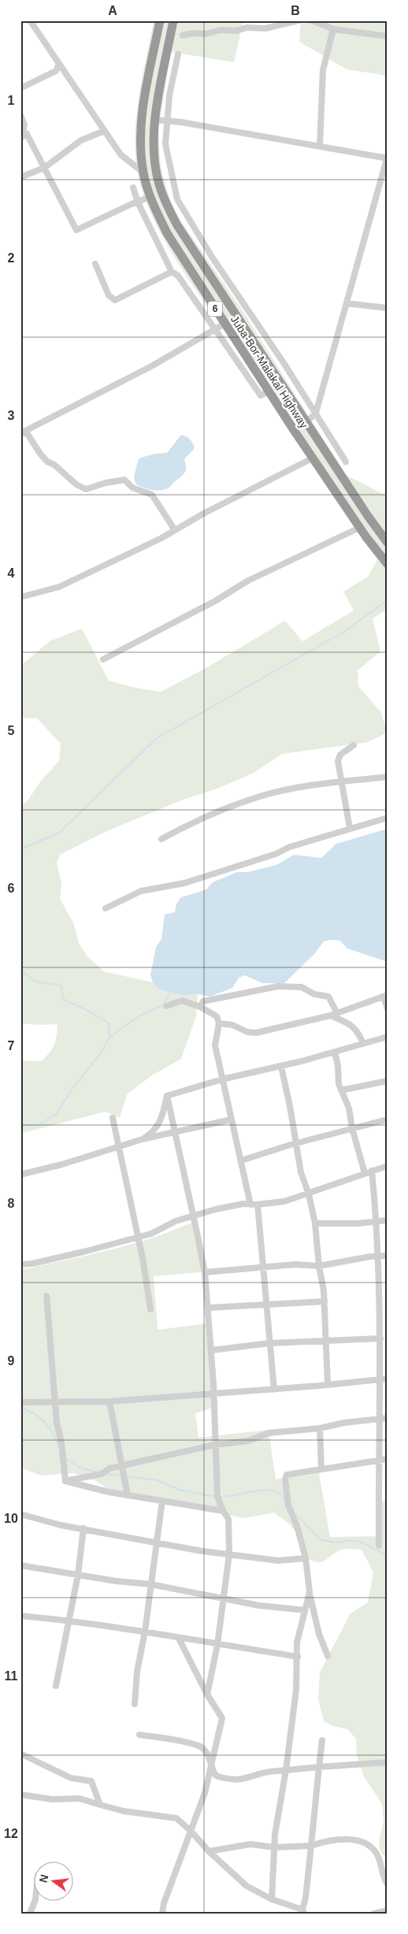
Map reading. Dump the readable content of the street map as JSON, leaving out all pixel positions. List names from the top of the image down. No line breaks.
{"streets":{"highway":["6","Juba-Bor-Malakal Highway"]},"north":"left","grid":{"columns":["A","B"],"rows":["1","2","3","4","5","6","7","8","9","10","11","12"]}}
